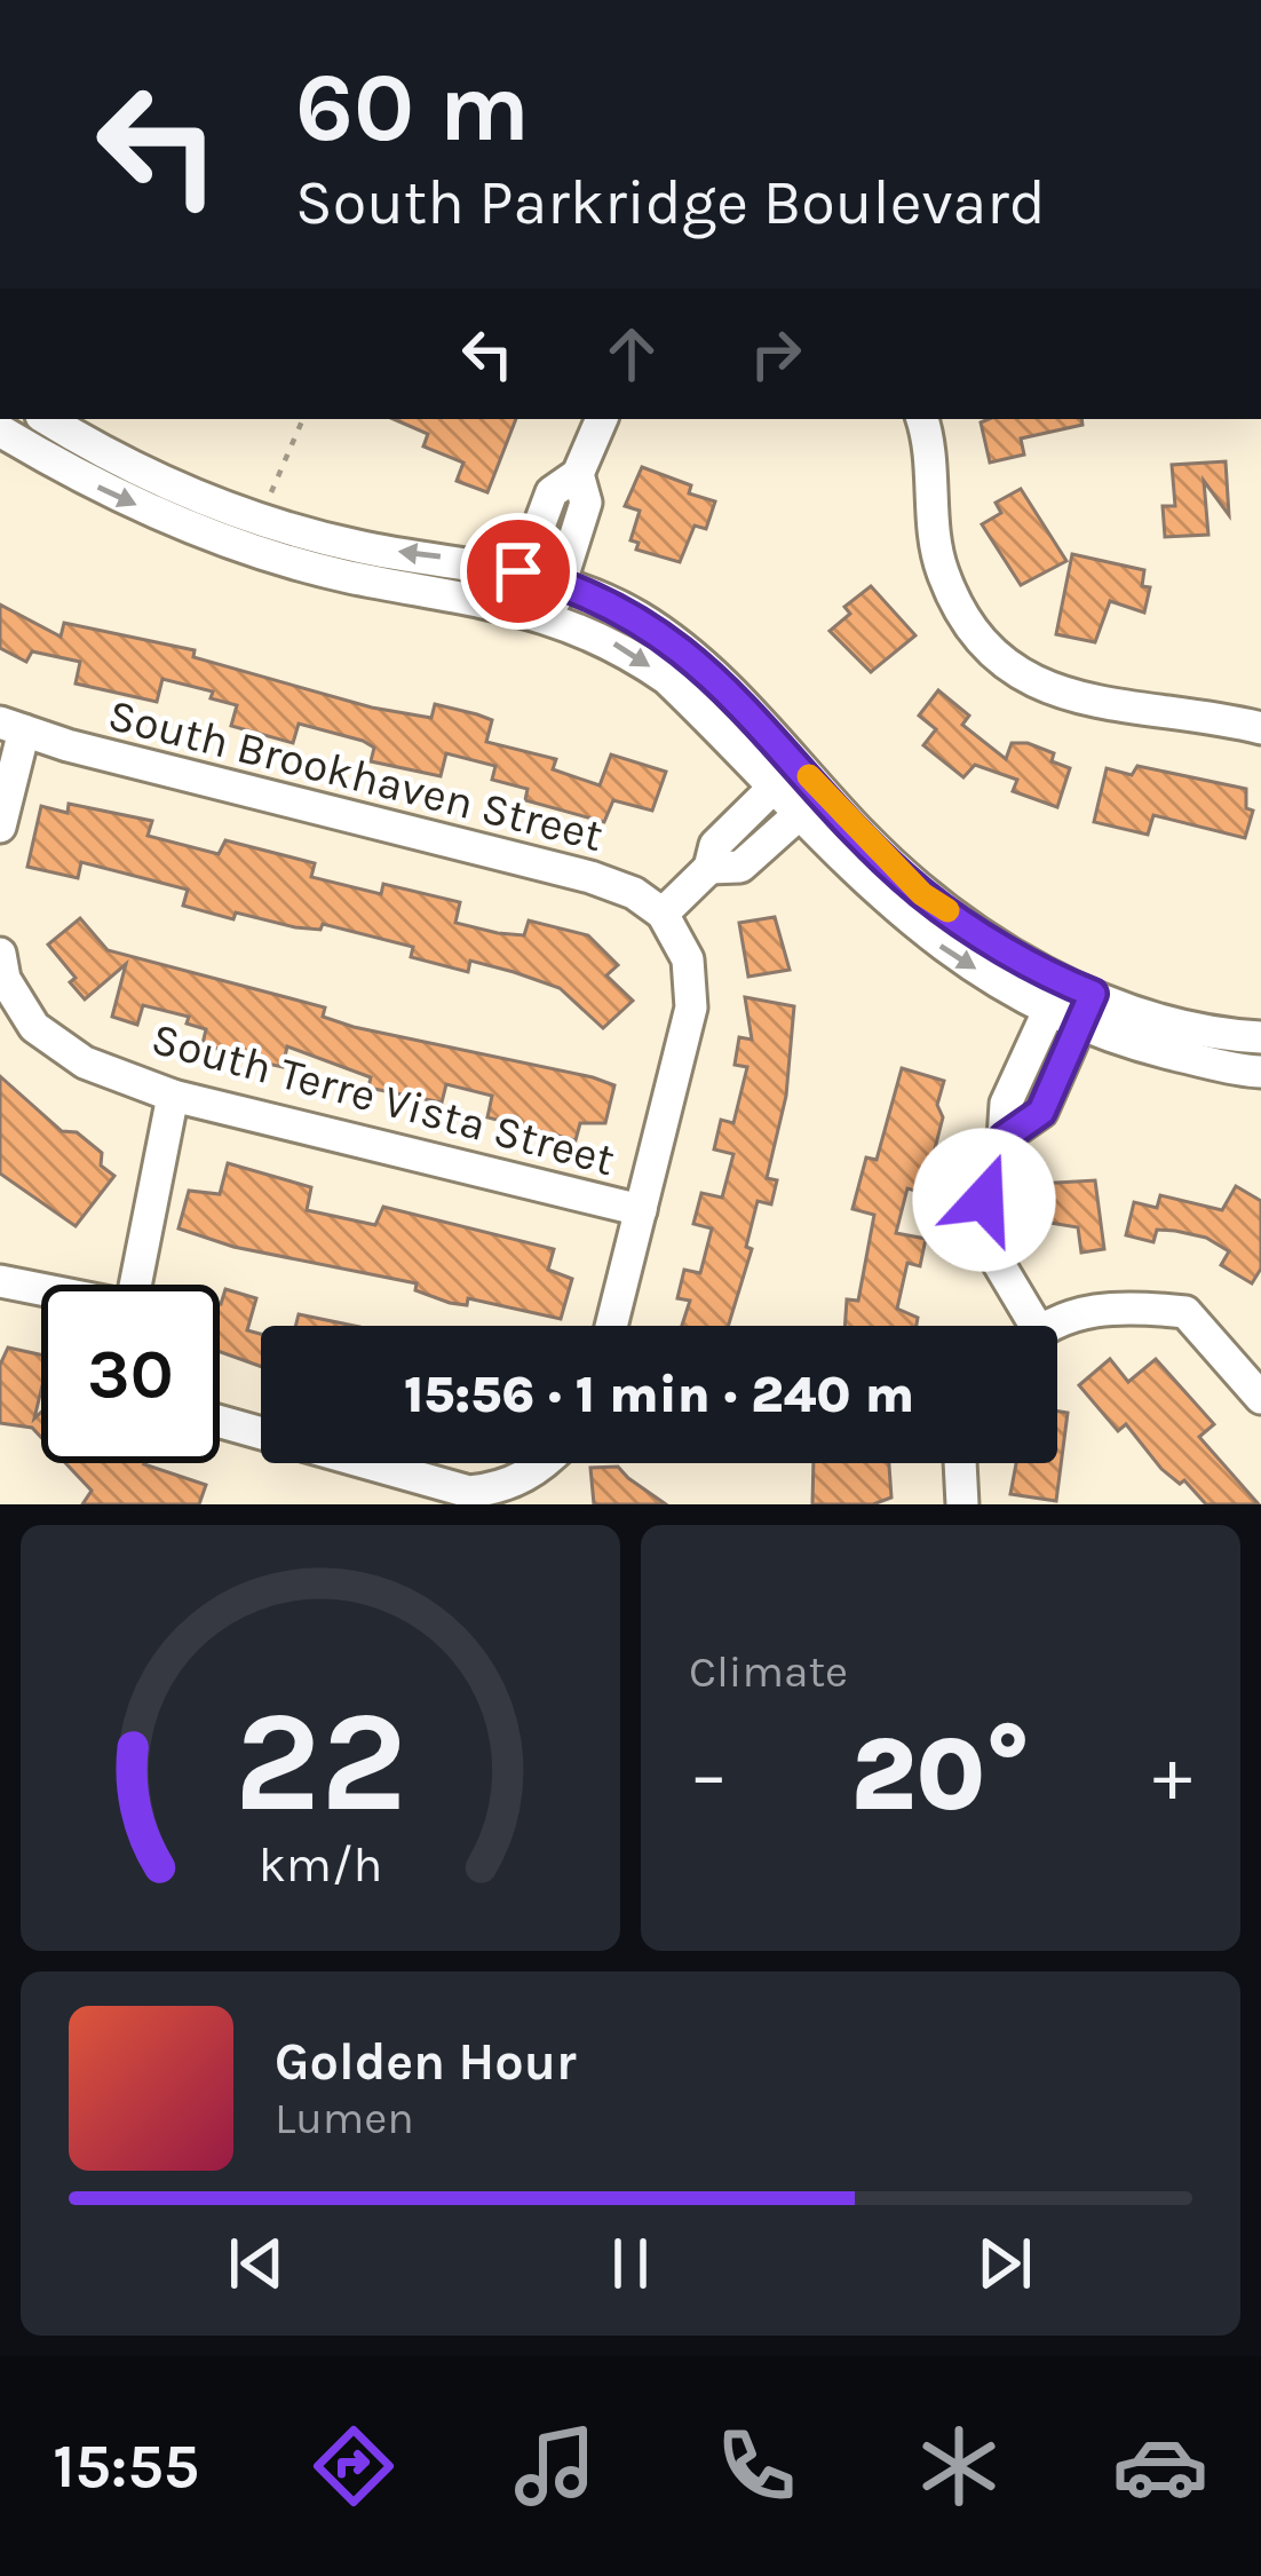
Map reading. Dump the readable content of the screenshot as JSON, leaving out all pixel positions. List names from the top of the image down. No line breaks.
{"streets":{"street":["South Brookhaven Street","South Terre Vista Street"]},"page":{"turn":["60 m","South Parkridge Boulevard"],"limit":"30","trip":"15:56 · 1 min · 240 m","tile":"Climate","heat":["−","20°","+"],"song":["Golden Hour","Lumen"],"tabs":"15:55","gauge":["22","km/h"]}}
